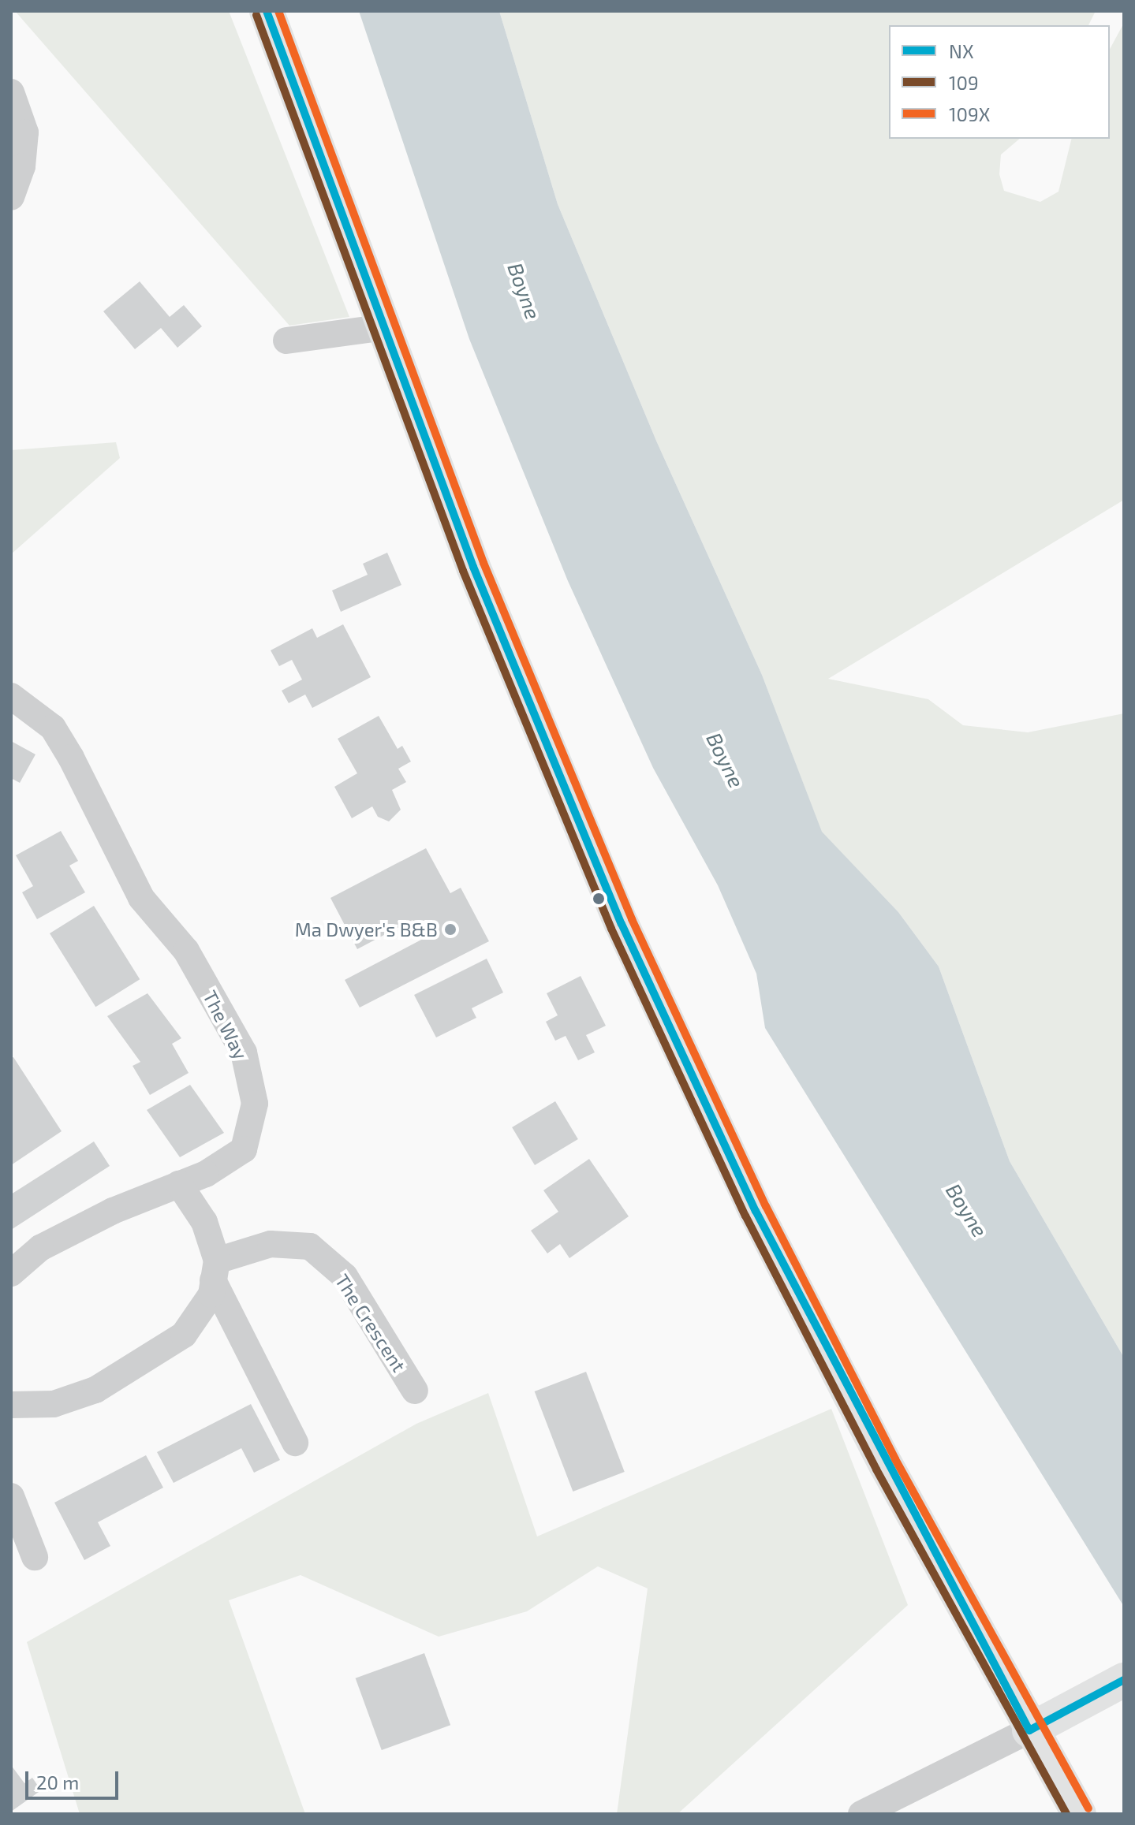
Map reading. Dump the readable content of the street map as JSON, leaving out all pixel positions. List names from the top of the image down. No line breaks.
{"streets":{"street":["The Way","The Crescent"]},"water":["Boyne"],"places":["Ma Dwyer's B&B"],"lines":["transit line NX","transit line 109X","transit line 109"],"legend":["NX","109","109X"],"scale_bar":"20 m"}
